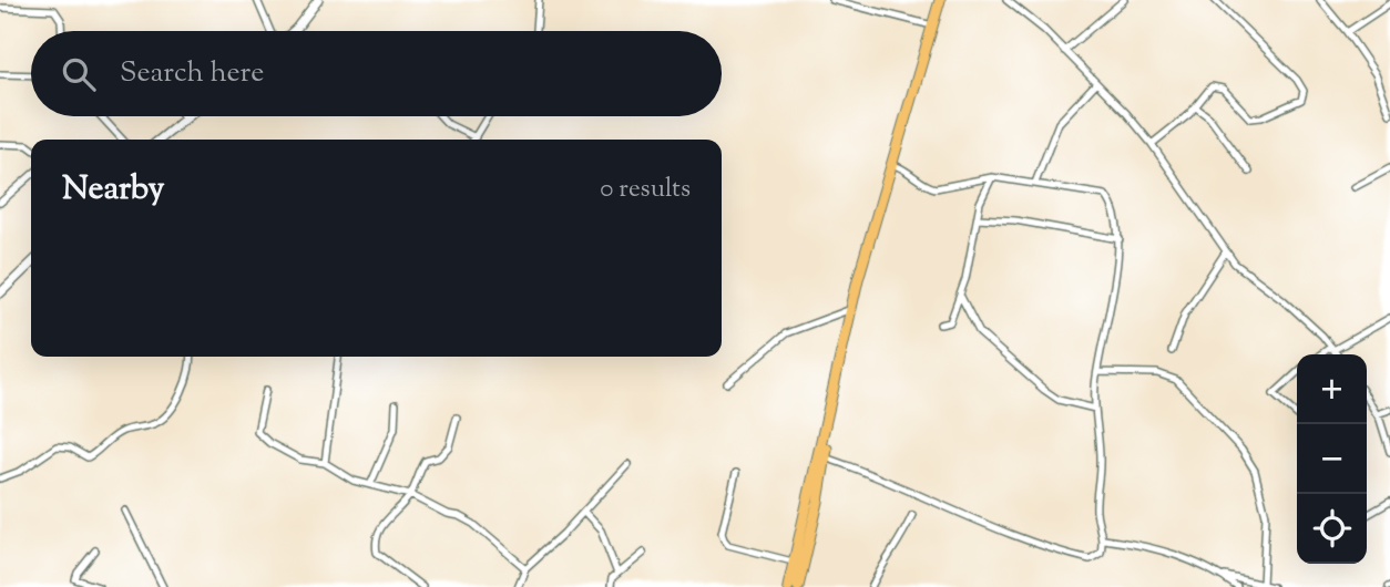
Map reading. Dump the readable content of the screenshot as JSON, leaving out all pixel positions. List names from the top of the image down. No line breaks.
{"page":{"search":"Search here","heading":["Nearby","0 results"],"map_buttons":["+","−"]}}
